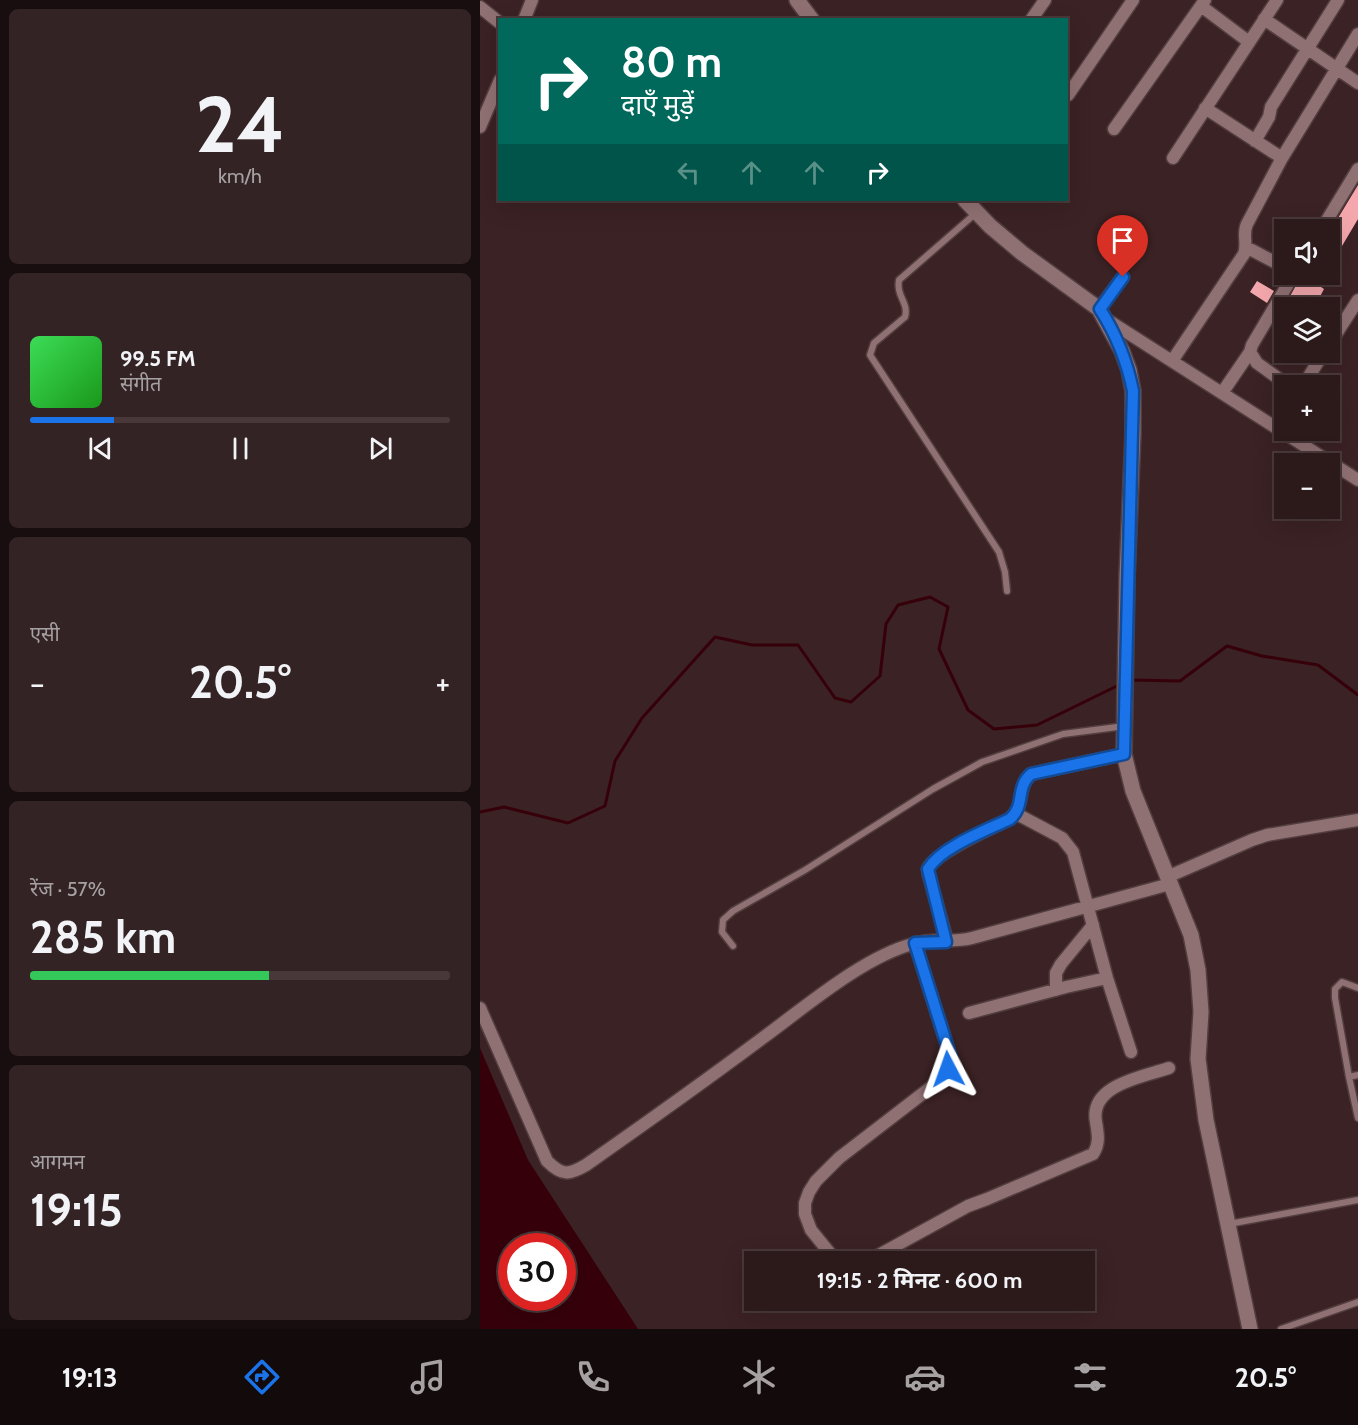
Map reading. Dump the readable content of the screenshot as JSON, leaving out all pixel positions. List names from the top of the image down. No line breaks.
{"page":{"tile":[["24","km/h"],"एसी",["रेंज · 57%","285 km"],["आगमन","19:15"]],"turn":["80 m","दाएँ मुड़ें"],"map_buttons":["+","−"],"song":["99.5 FM","संगीत"],"heat":["−","20.5°","+"],"limit":"30","trip":"19:15 · 2 मिनट · 600 m","tabs":["19:13","20.5°"]}}
